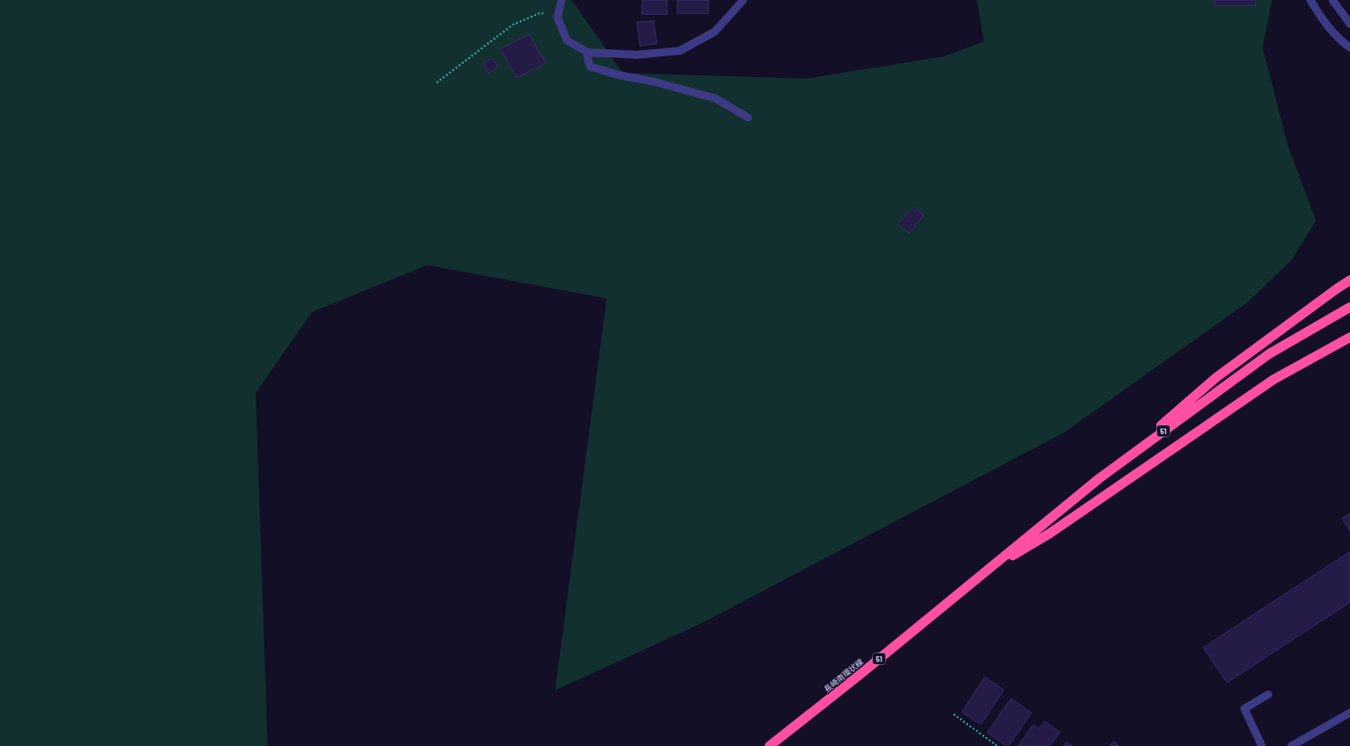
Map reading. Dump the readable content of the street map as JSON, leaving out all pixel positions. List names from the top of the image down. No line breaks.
{"streets":{"highway":["51","長崎南環状線"]},"crossings":[["51","長崎南環状線"]]}
